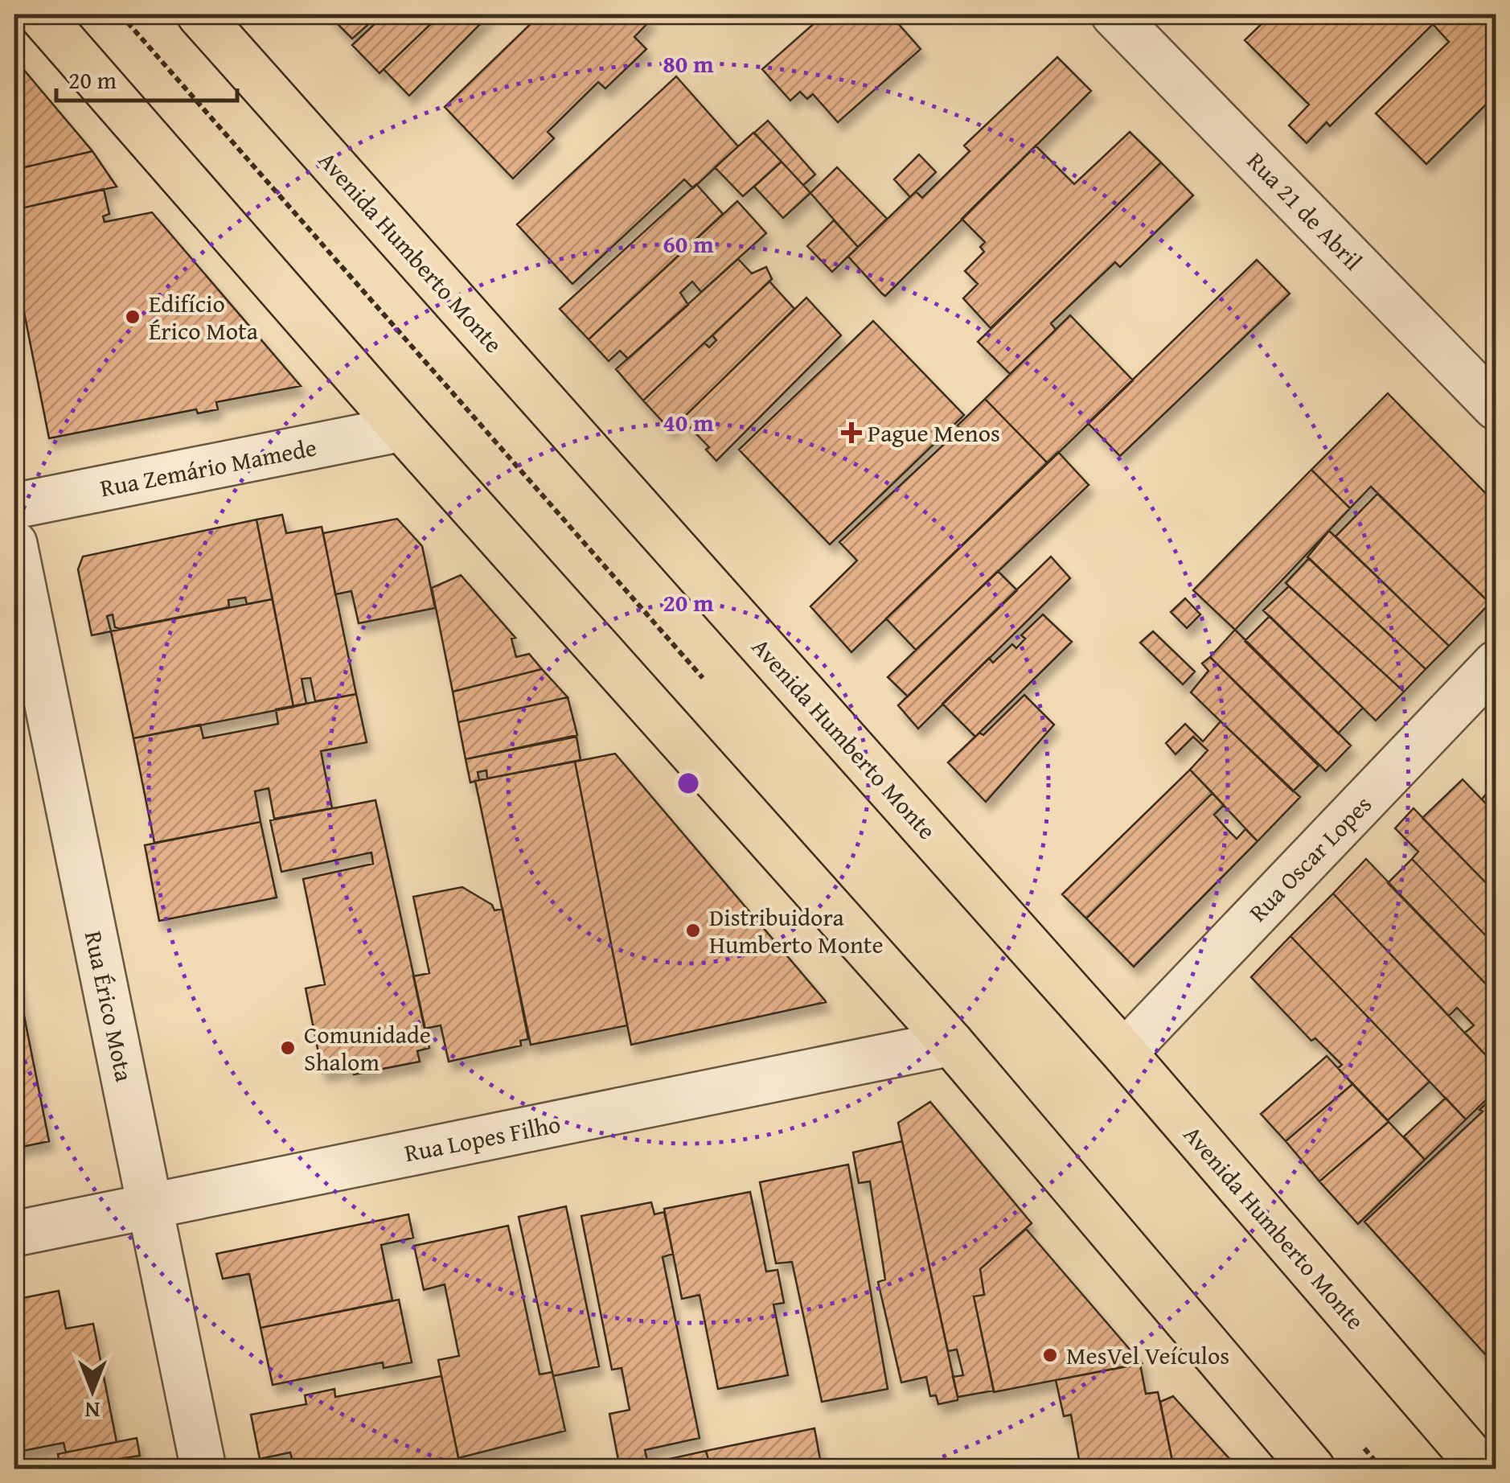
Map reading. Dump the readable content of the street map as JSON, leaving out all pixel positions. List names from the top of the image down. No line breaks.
{"streets":{"main road":["Avenida Humberto Monte"],"street":["Rua 21 de Abril","Rua Zemário Mamede","Rua Oscar Lopes","Rua Érico Mota","Rua Lopes Filho"]},"crossings":[["Avenida Humberto Monte","Rua Oscar Lopes"],["Rua Érico Mota","Rua Lopes Filho"]],"places":{"other":["Edifício Érico Mota","Distribuidora Humberto Monte","Comunidade Shalom","MesVel Veículos"],"health":["Pague Menos"]},"scale_bar":"20 m","north":"bottom","rings":["80 m","60 m","40 m","20 m"]}
